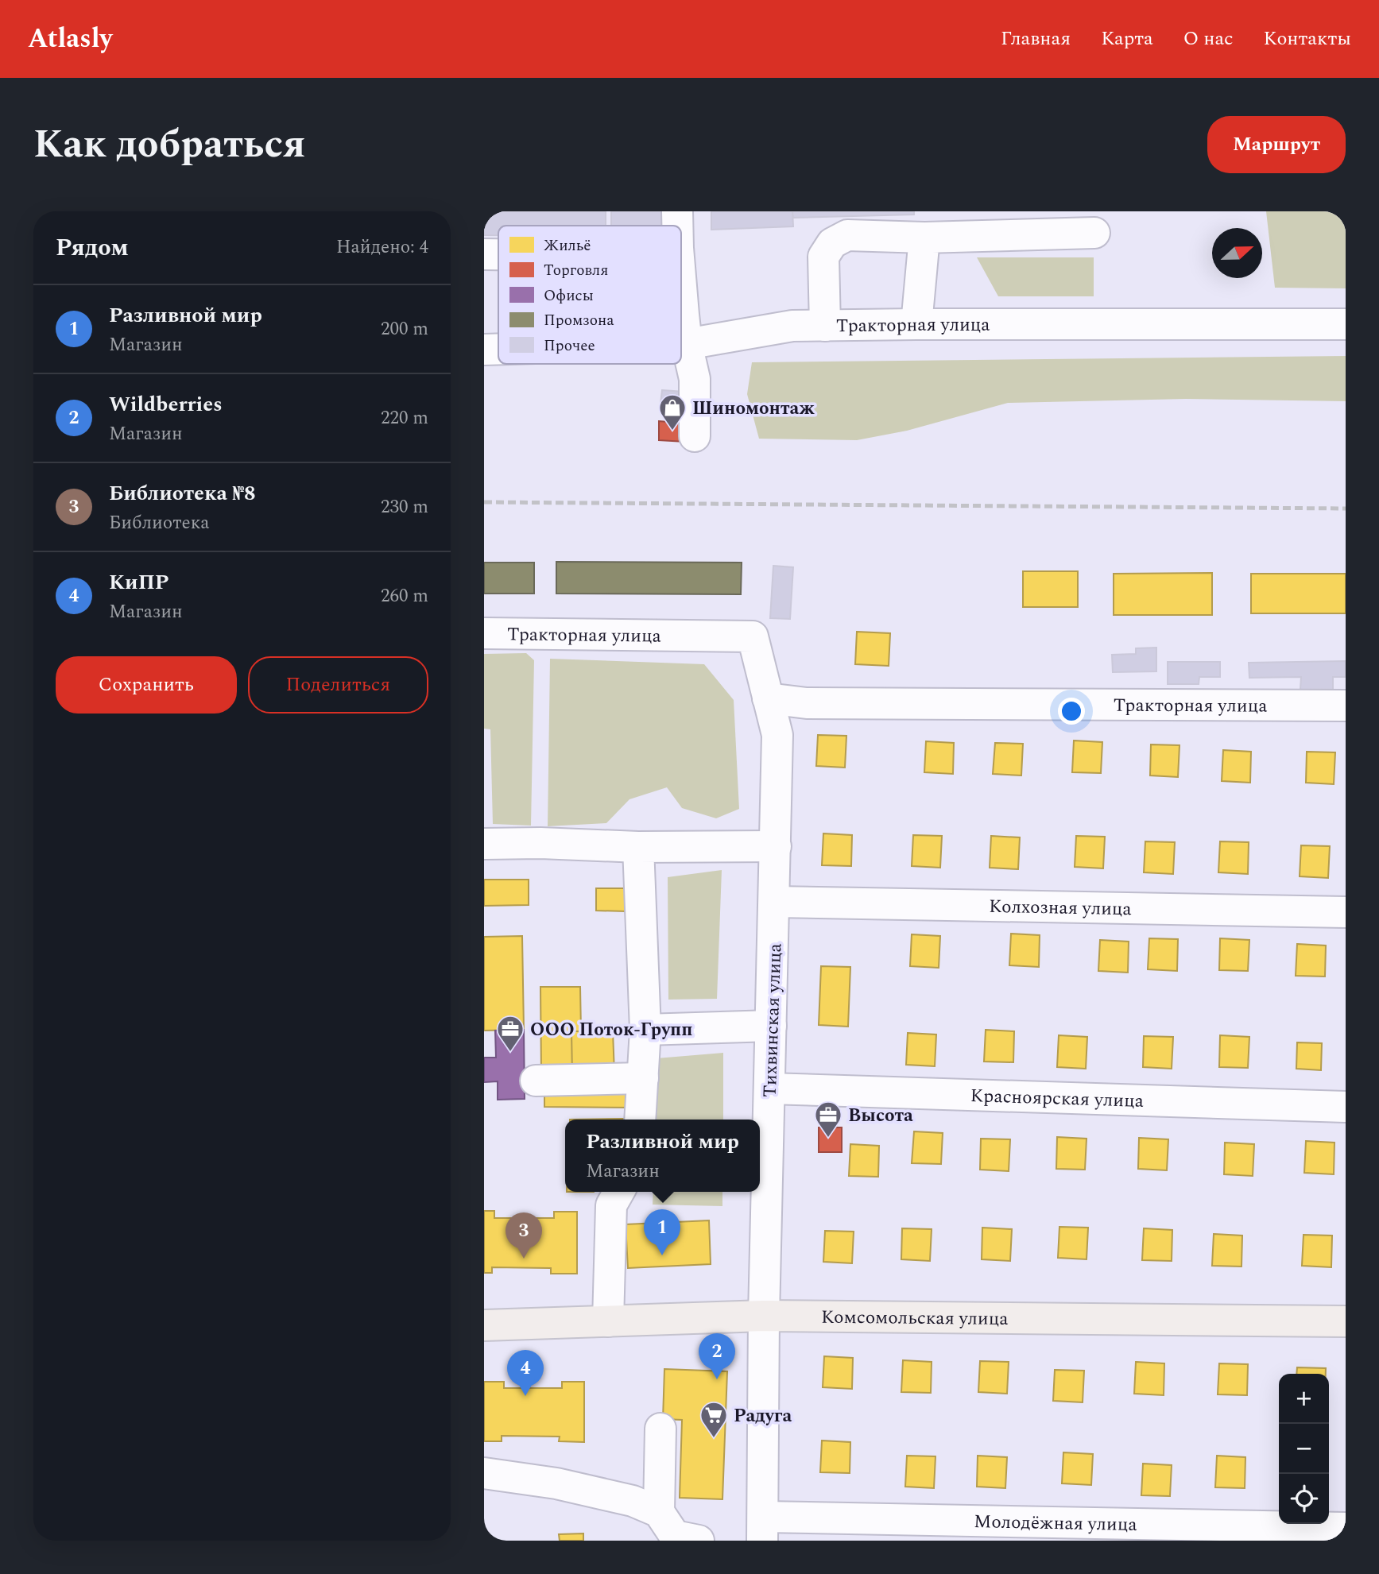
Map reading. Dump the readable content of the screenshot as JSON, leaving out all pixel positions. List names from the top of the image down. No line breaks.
{"streets":{"main road":["Комсомольская улица"],"street":["Тракторная улица","Колхозная улица","Тихвинская улица","Красноярская улица","Молодёжная улица"]},"crossings":[["Тракторная улица","Тихвинская улица"],["Колхозная улица","Тихвинская улица"],["Тихвинская улица","Красноярская улица"],["Тихвинская улица","Комсомольская улица"],["Тихвинская улица","Молодёжная улица"]],"places":{"shop":["Шиномонтаж"],"office":["ООО Поток-Групп","Высота"],"supermarket":["Радуга"]},"legend":["Жильё","Торговля","Офисы","Промзона","Прочее"],"north":"right","page":{"header":"Atlasly","nav":["Главная","Карта","О нас","Контакты"],"title":"Как добраться","buttons":["Маршрут",["Сохранить","Поделиться"]],"heading":["Рядом","Найдено: 4"],"list":[{"mark":"1","name":"Разливной мир","note":"Магазин","value":"200 m"},{"mark":"2","name":"Wildberries","note":"Магазин","value":"220 m"},{"mark":"3","name":"Библиотека №8","note":"Библиотека","value":"230 m"},{"mark":"4","name":"КиПР","note":"Магазин","value":"260 m"}],"popup":["Разливной мир","Магазин"],"pins":["1","3","2","4"],"map_buttons":["+","−"]}}
